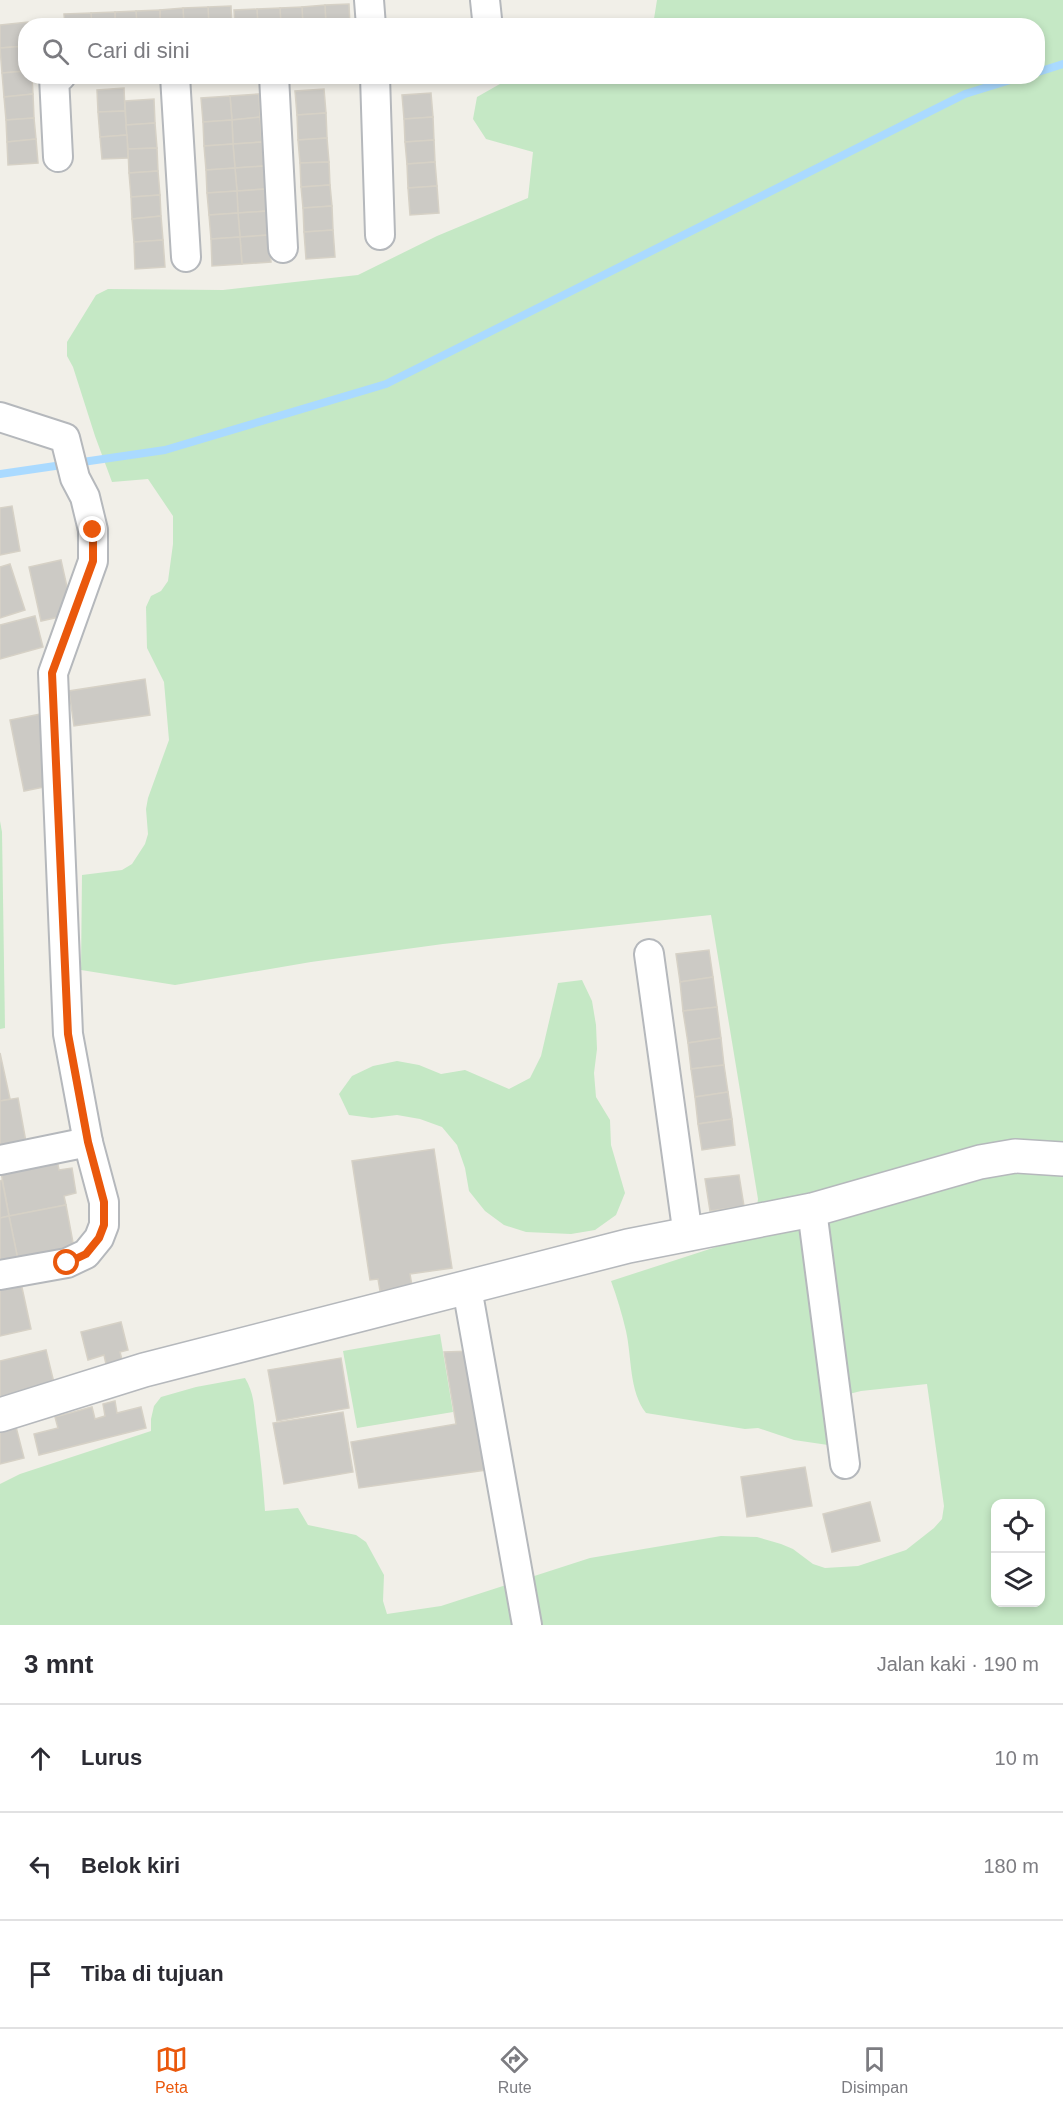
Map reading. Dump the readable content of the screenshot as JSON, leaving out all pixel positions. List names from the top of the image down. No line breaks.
{"page":{"search":"Cari di sini","heading":["3 mnt","Jalan kaki · 190 m"],"list":[["Lurus","10 m"],["Belok kiri","180 m"],"Tiba di tujuan"],"nav":["Peta","Rute","Disimpan"]}}
